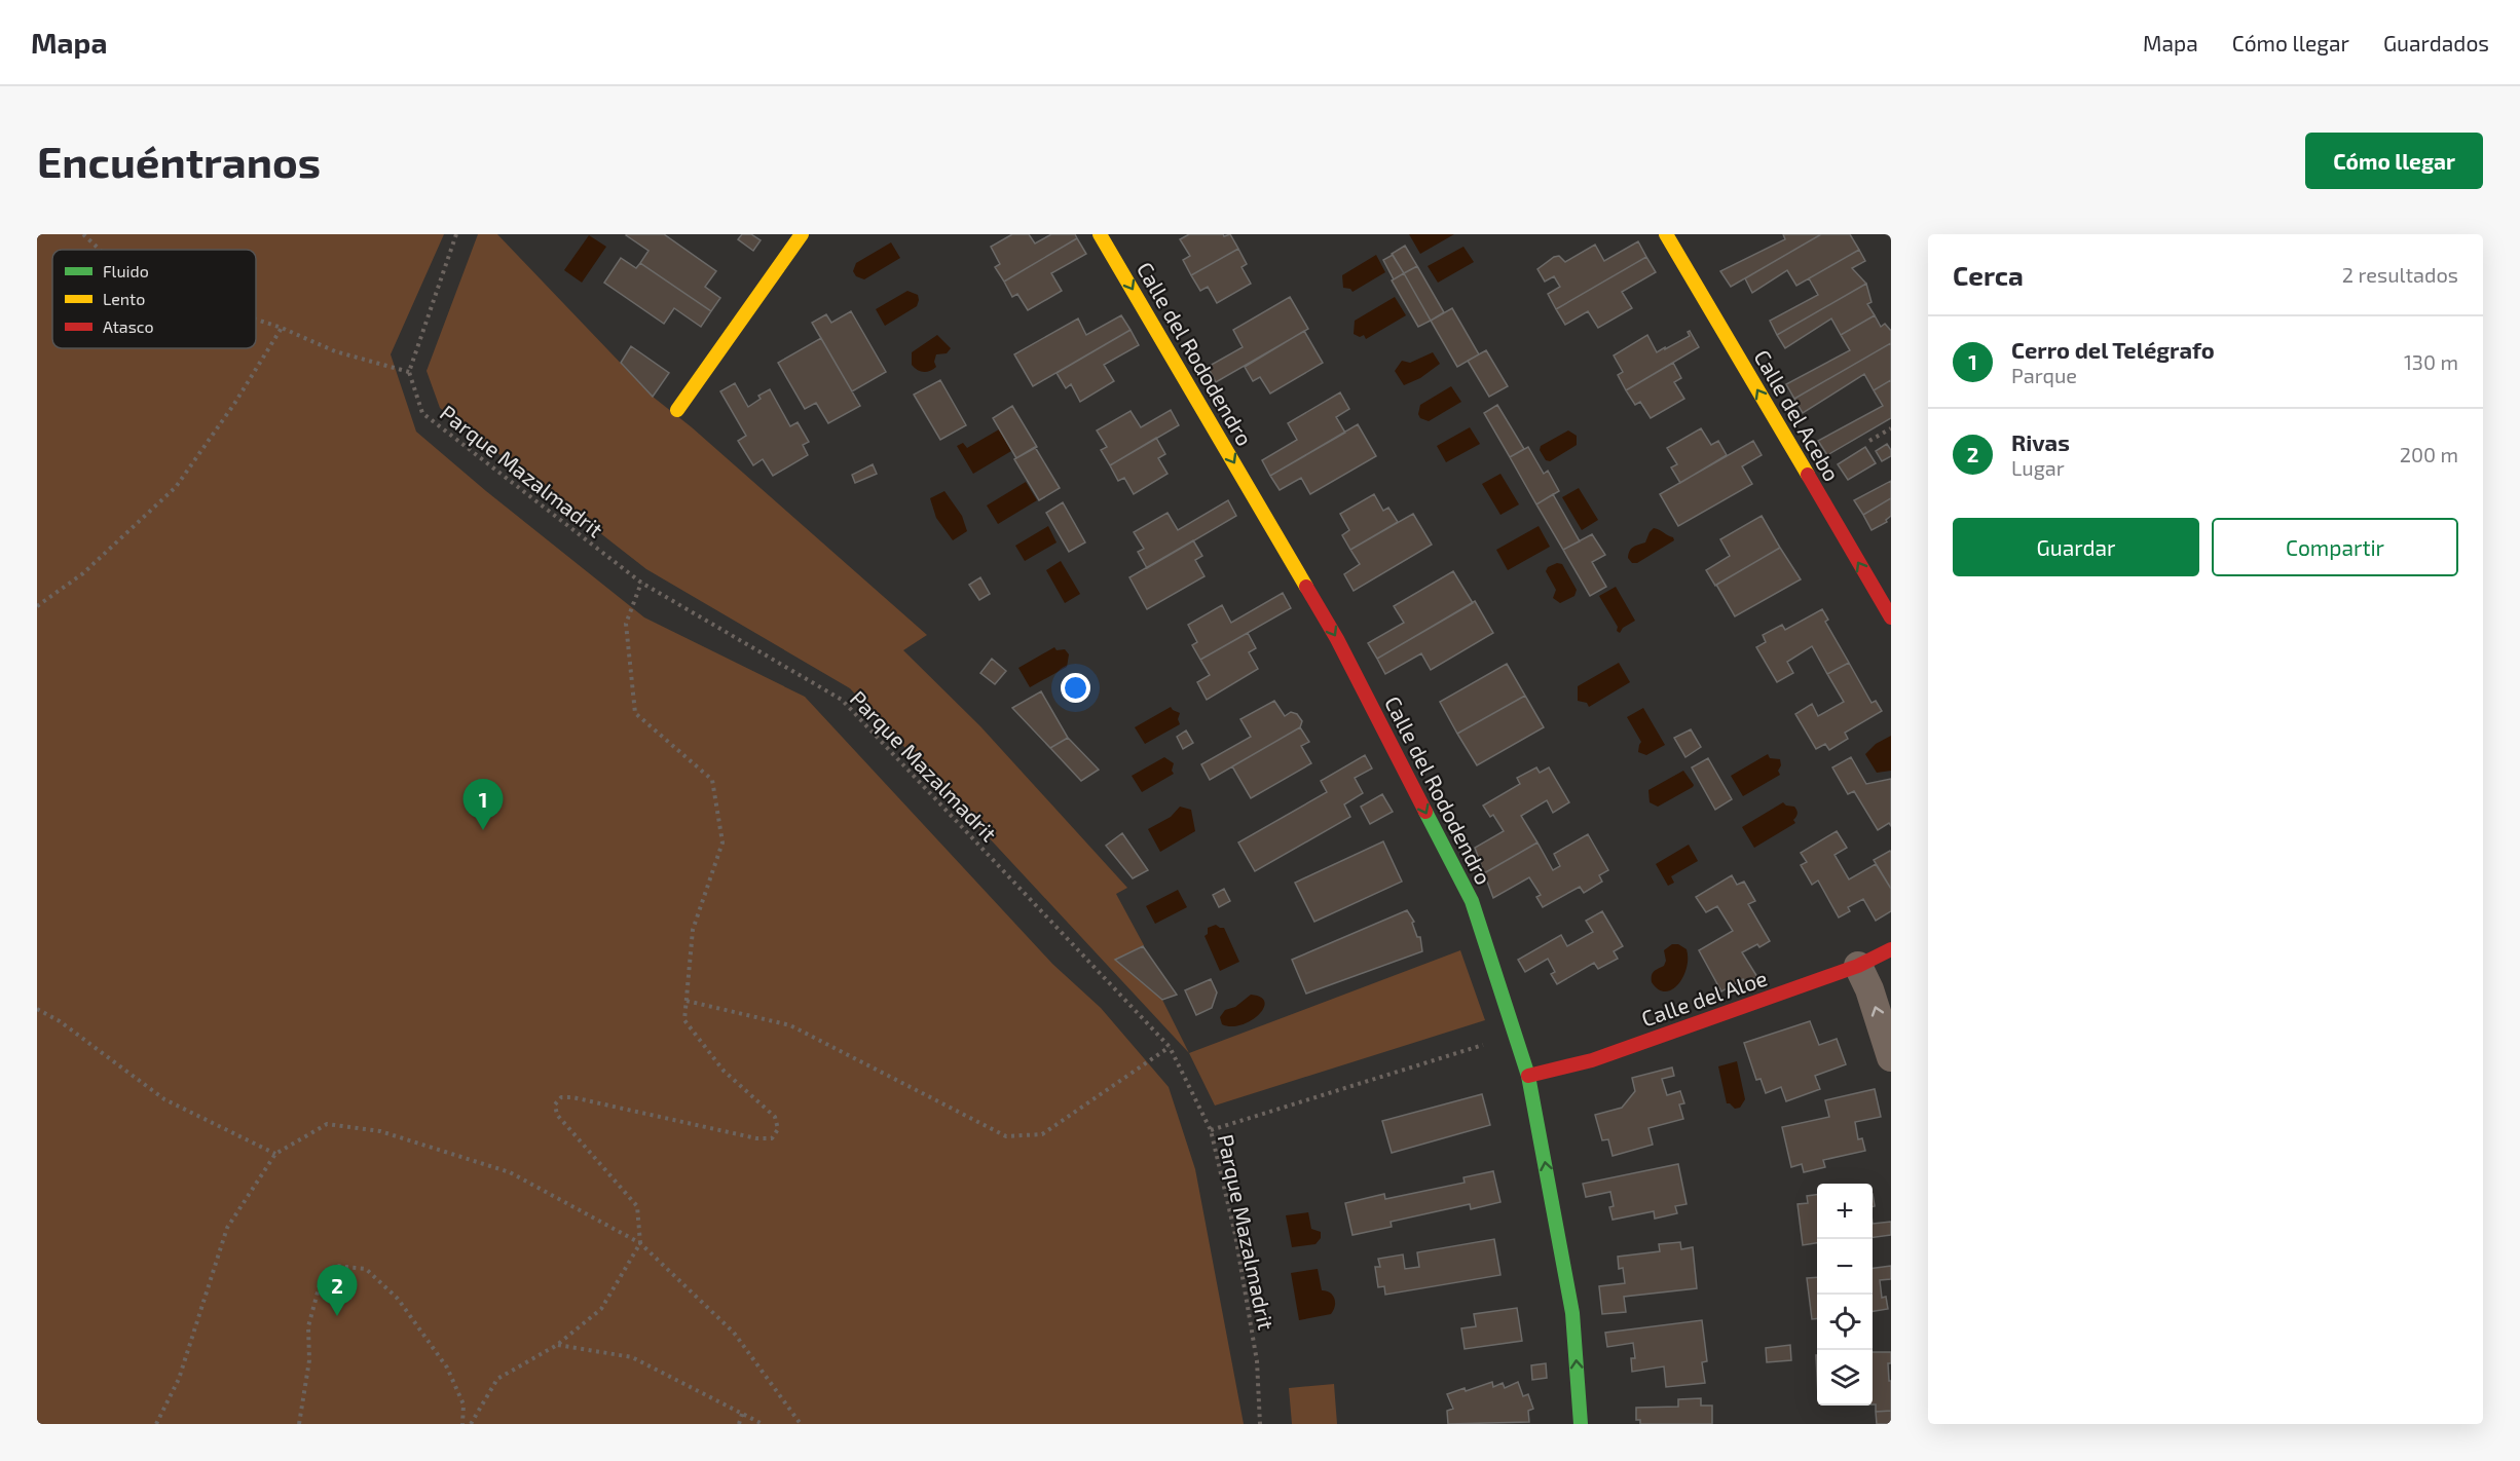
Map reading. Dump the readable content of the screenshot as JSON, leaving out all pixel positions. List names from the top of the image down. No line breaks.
{"streets":{"street":["Calle del Rododendro","Calle del Acebo","Calle del Aloe"],"path":["Parque Mazalmadrit"]},"crossings":[["Calle del Rododendro","Calle del Aloe"]],"one_way":["Calle del Acebo"],"legend":["Fluido","Lento","Atasco"],"page":{"header":"Mapa","nav":["Mapa","Cómo llegar","Guardados"],"buttons":["Cómo llegar",["Guardar","Compartir"]],"title":"Encuéntranos","heading":["Cerca","2 resultados"],"list":[{"mark":"1","name":"Cerro del Telégrafo","note":"Parque","value":"130 m"},{"mark":"2","name":"Rivas","note":"Lugar","value":"200 m"}],"pins":["1","2"],"map_buttons":["+","−"]}}
